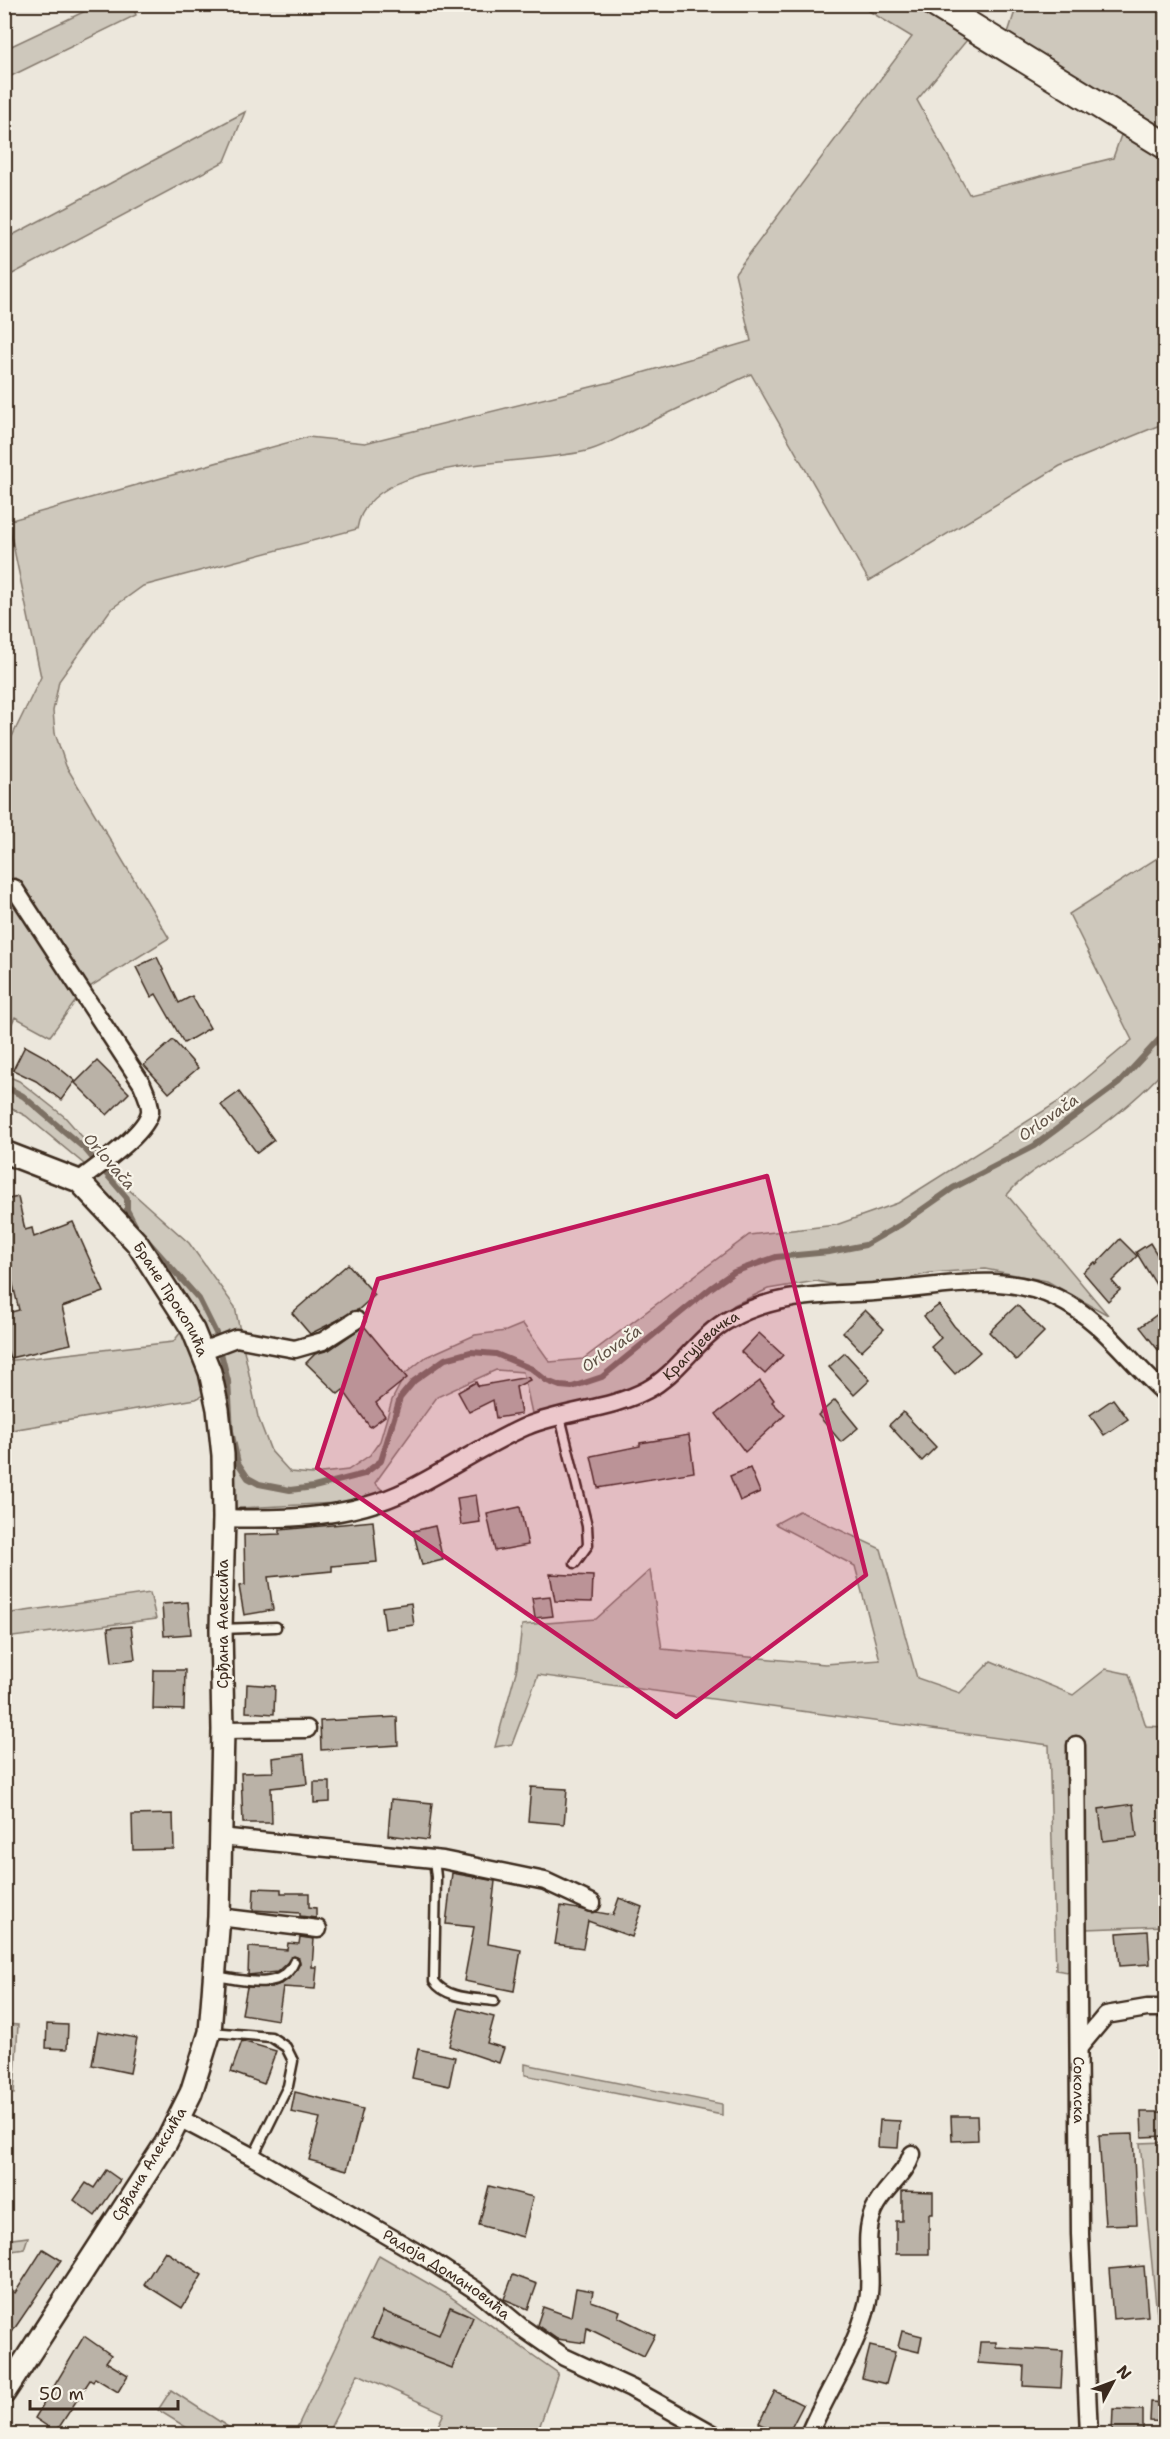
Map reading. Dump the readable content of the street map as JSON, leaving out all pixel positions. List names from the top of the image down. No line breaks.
{"streets":{"street":["Бране Прокопића","Крагујевачка","Срђана Алексића","Соколска","Радоја Домановића"]},"crossings":[["Бране Прокопића","Крагујевачка"],["Бране Прокопића","Срђана Алексића"],["Крагујевачка","Срђана Алексића"],["Срђана Алексића","Радоја Домановића"]],"water":["Orlovača"],"scale_bar":"50 m","north":"top right"}
